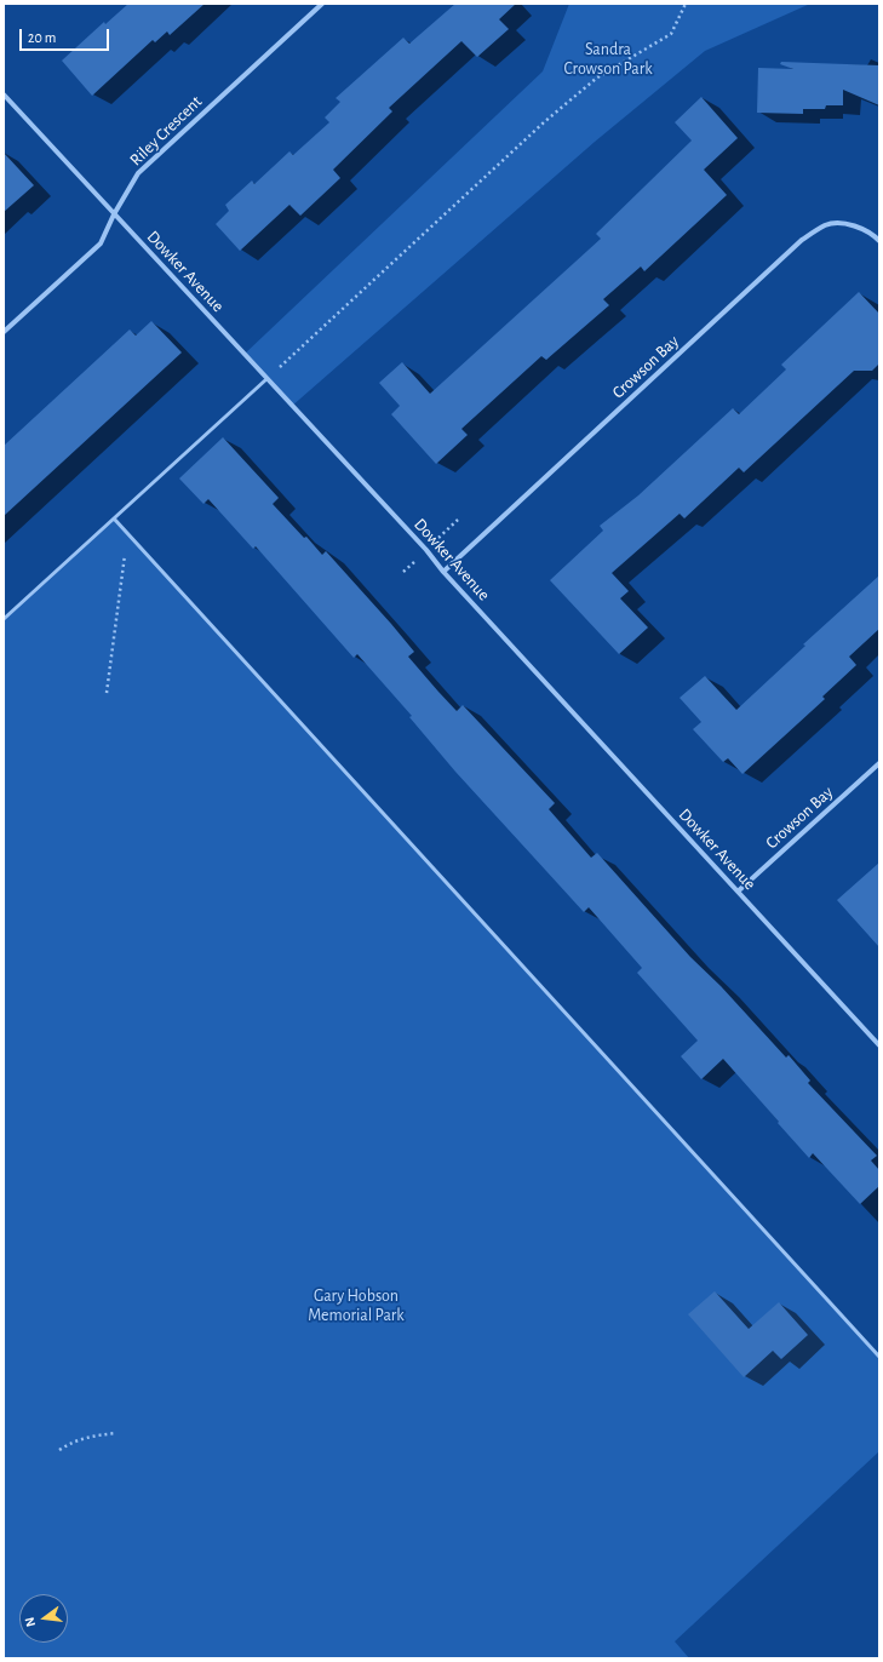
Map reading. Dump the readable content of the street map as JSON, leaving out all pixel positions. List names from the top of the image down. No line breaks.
{"streets":{"street":["Riley Crescent","Dowker Avenue","Crowson Bay"]},"crossings":[["Riley Crescent","Dowker Avenue"],["Dowker Avenue","Crowson Bay"]],"parks":["Sandra Crowson Park","Gary Hobson Memorial Park"],"scale_bar":"20 m","north":"left"}
